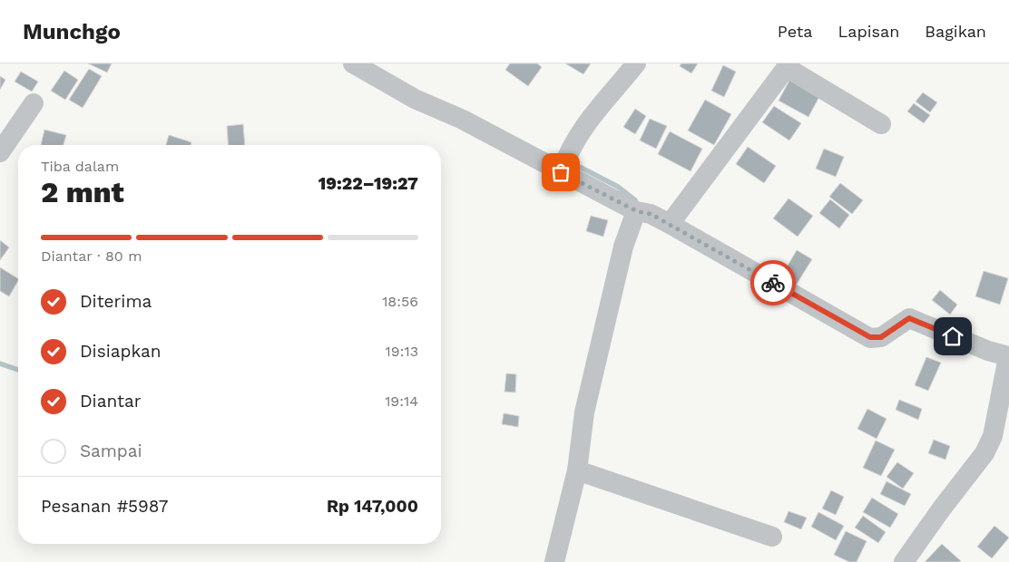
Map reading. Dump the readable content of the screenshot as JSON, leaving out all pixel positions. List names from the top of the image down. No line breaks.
{"page":{"header":"Munchgo","nav":["Peta","Lapisan","Bagikan"],"heading":["2 mnt","Tiba dalam","19:22–19:27"],"panel":["Pesanan #5987","Rp 147,000"],"bar":"Diantar · 80 m","list":[["Diterima","18:56"],["Disiapkan","19:13"],["Diantar","19:14"],"Sampai"]}}
